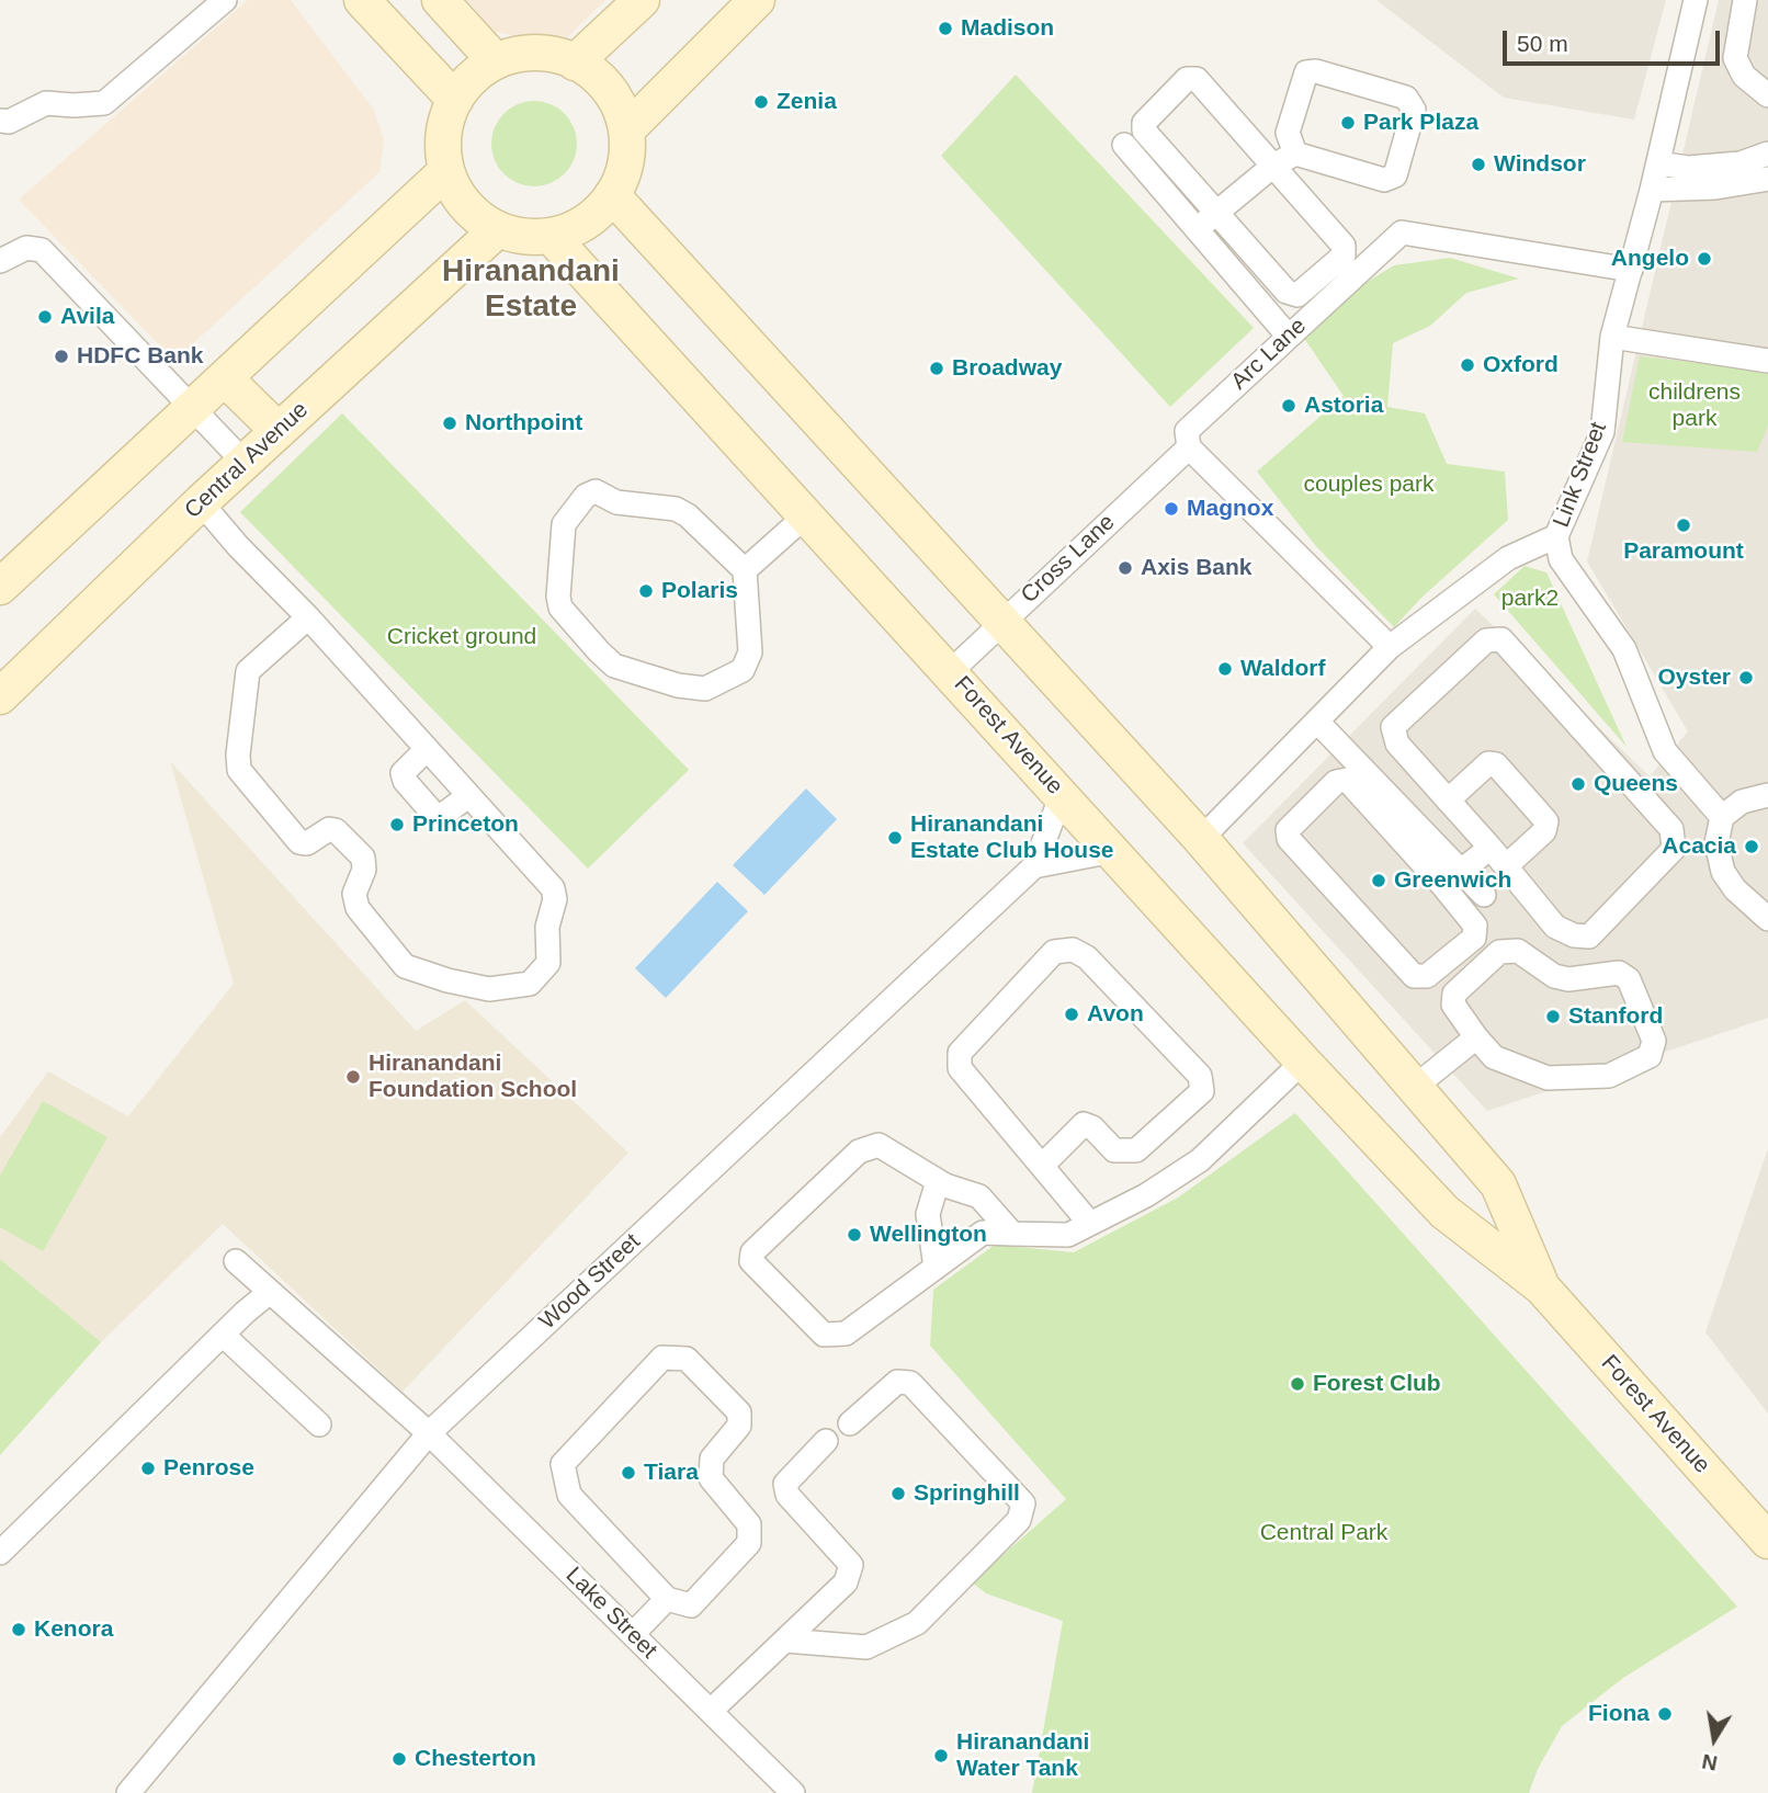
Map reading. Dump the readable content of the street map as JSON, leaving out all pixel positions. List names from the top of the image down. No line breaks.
{"streets":{"street":["Arc Lane","Central Avenue","Link Street","Cross Lane","Forest Avenue","Wood Street","Lake Street"]},"crossings":[["Arc Lane","Link Street"],["Arc Lane","Cross Lane"],["Central Avenue","Forest Avenue"],["Link Street","Forest Avenue"],["Cross Lane","Forest Avenue"],["Wood Street","Lake Street"]],"districts":["Hiranandani Estate"],"parks":["childrens park","couples park","park2","Cricket ground","Central Park"],"places":["Madison","Zenia","Park Plaza","Windsor","Angelo","Avila","HDFC Bank","Oxford","Broadway","Astoria","Northpoint","Magnox","Paramount","Axis Bank","Polaris","Waldorf","Oyster","Queens","Princeton","Hiranandani Estate Club House","Acacia","Greenwich","Avon","Stanford","Hiranandani Foundation School","Wellington","Forest Club","Penrose","Tiara","Springhill","Kenora","Fiona","Hiranandani Water Tank","Chesterton"],"scale_bar":"50 m","north":"bottom"}
